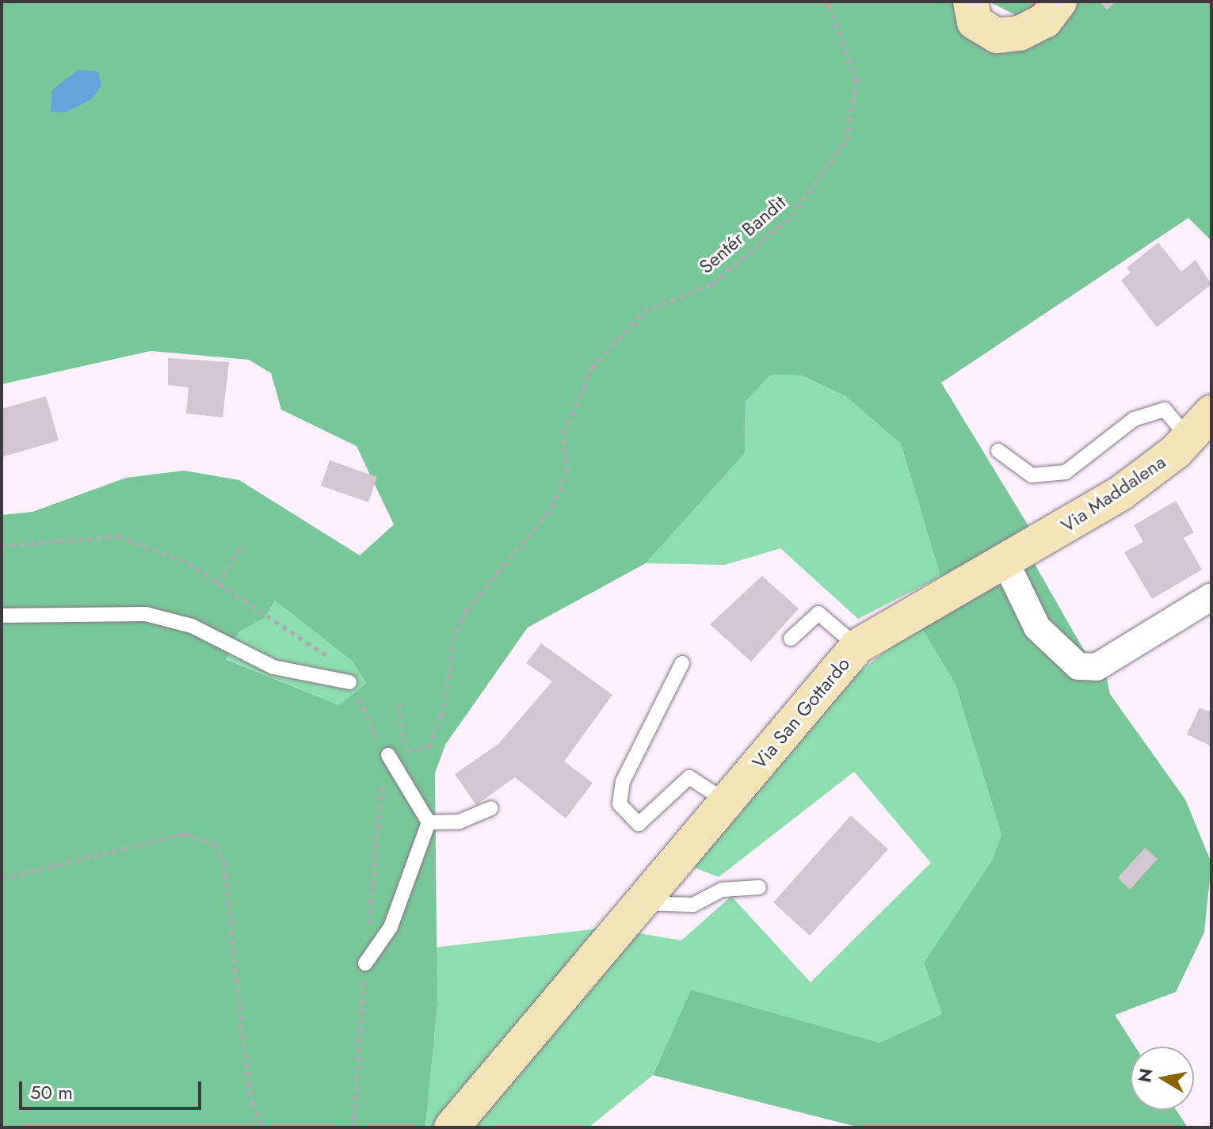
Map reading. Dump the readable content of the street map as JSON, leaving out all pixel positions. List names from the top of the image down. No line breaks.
{"streets":{"street":["Via Maddalena","Via San Gottardo"],"path":["Sentér Bandìt"]},"crossings":[["Via Maddalena","Via San Gottardo"]],"scale_bar":"50 m","north":"left"}
